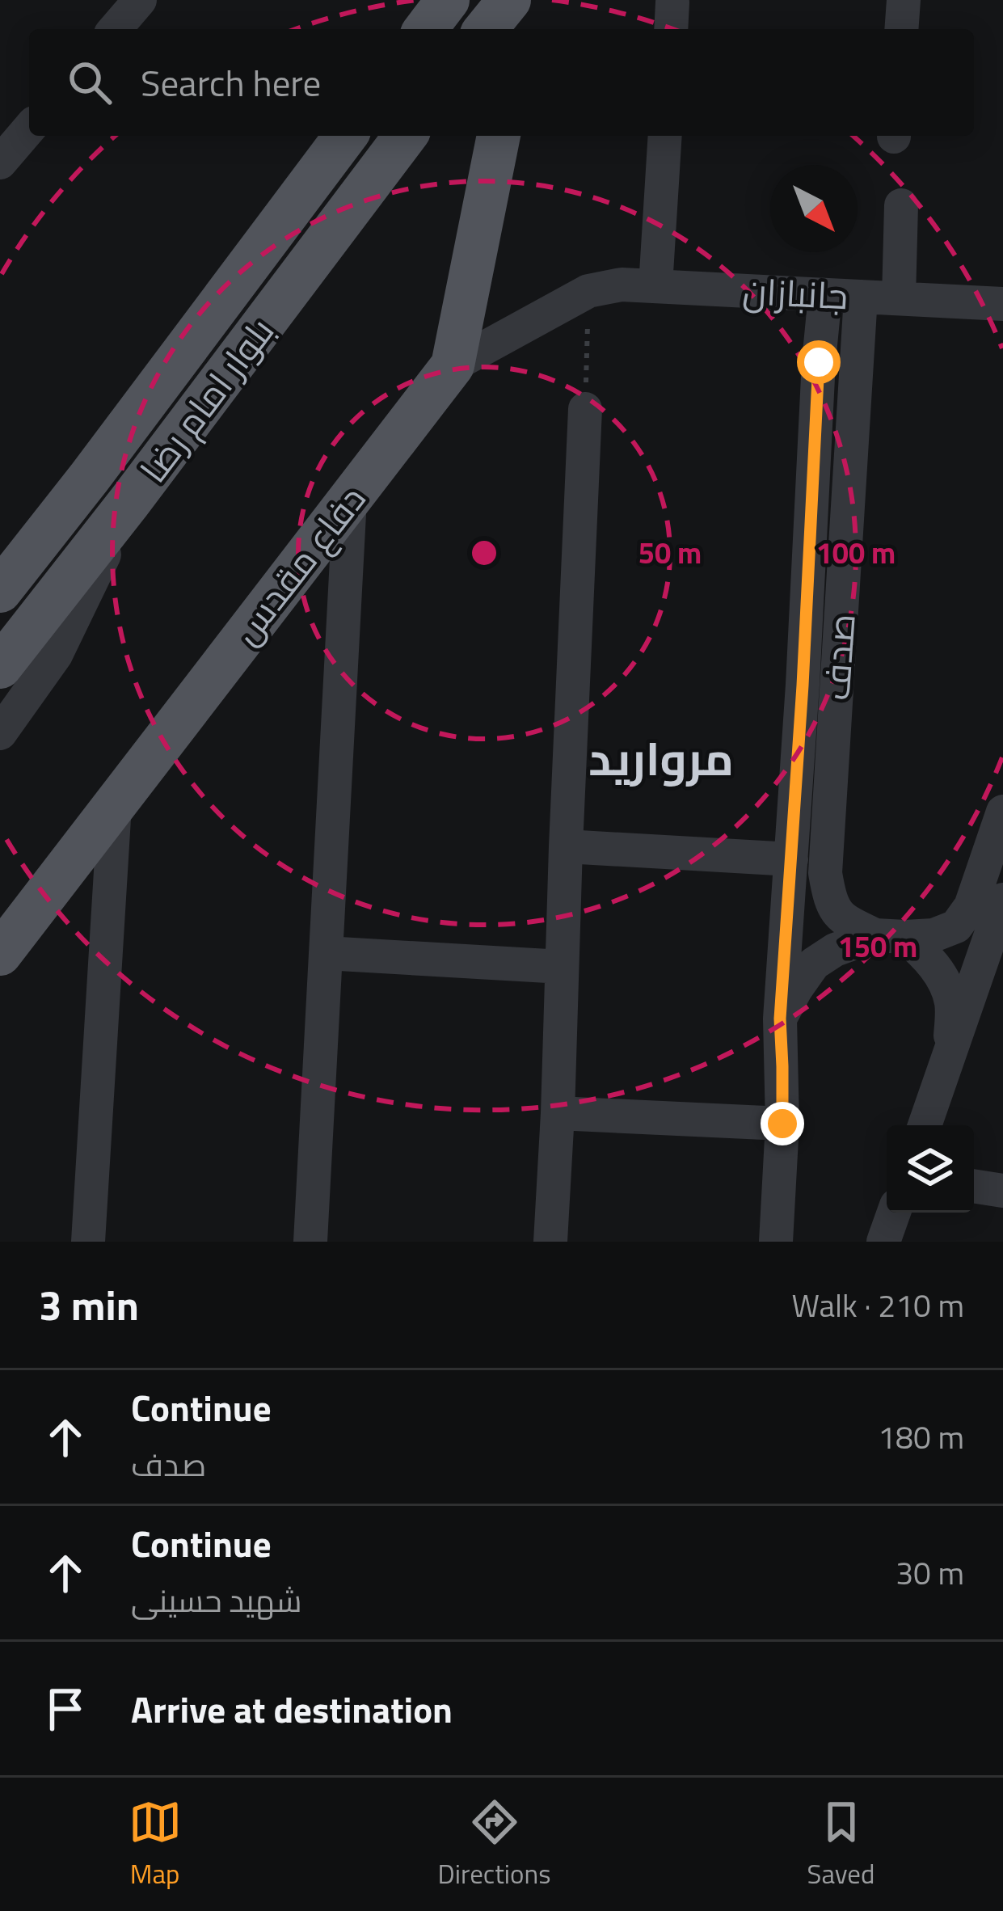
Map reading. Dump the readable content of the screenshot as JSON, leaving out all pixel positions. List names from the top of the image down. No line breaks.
{"streets":{"main road":["بلوار امام رضا","دفاع مقدس"],"street":["جانبازان","صدف"]},"crossings":[["جانبازان","صدف"]],"districts":["مروارید"],"north":"bottom right","page":{"search":"Search here","heading":["3 min","Walk · 210 m"],"list":[["Continue","صدف","180 m"],["Continue","شهید حسینی","30 m"],"Arrive at destination"],"nav":["Map","Directions","Saved"]},"rings":["50 m","100 m","150 m"]}
